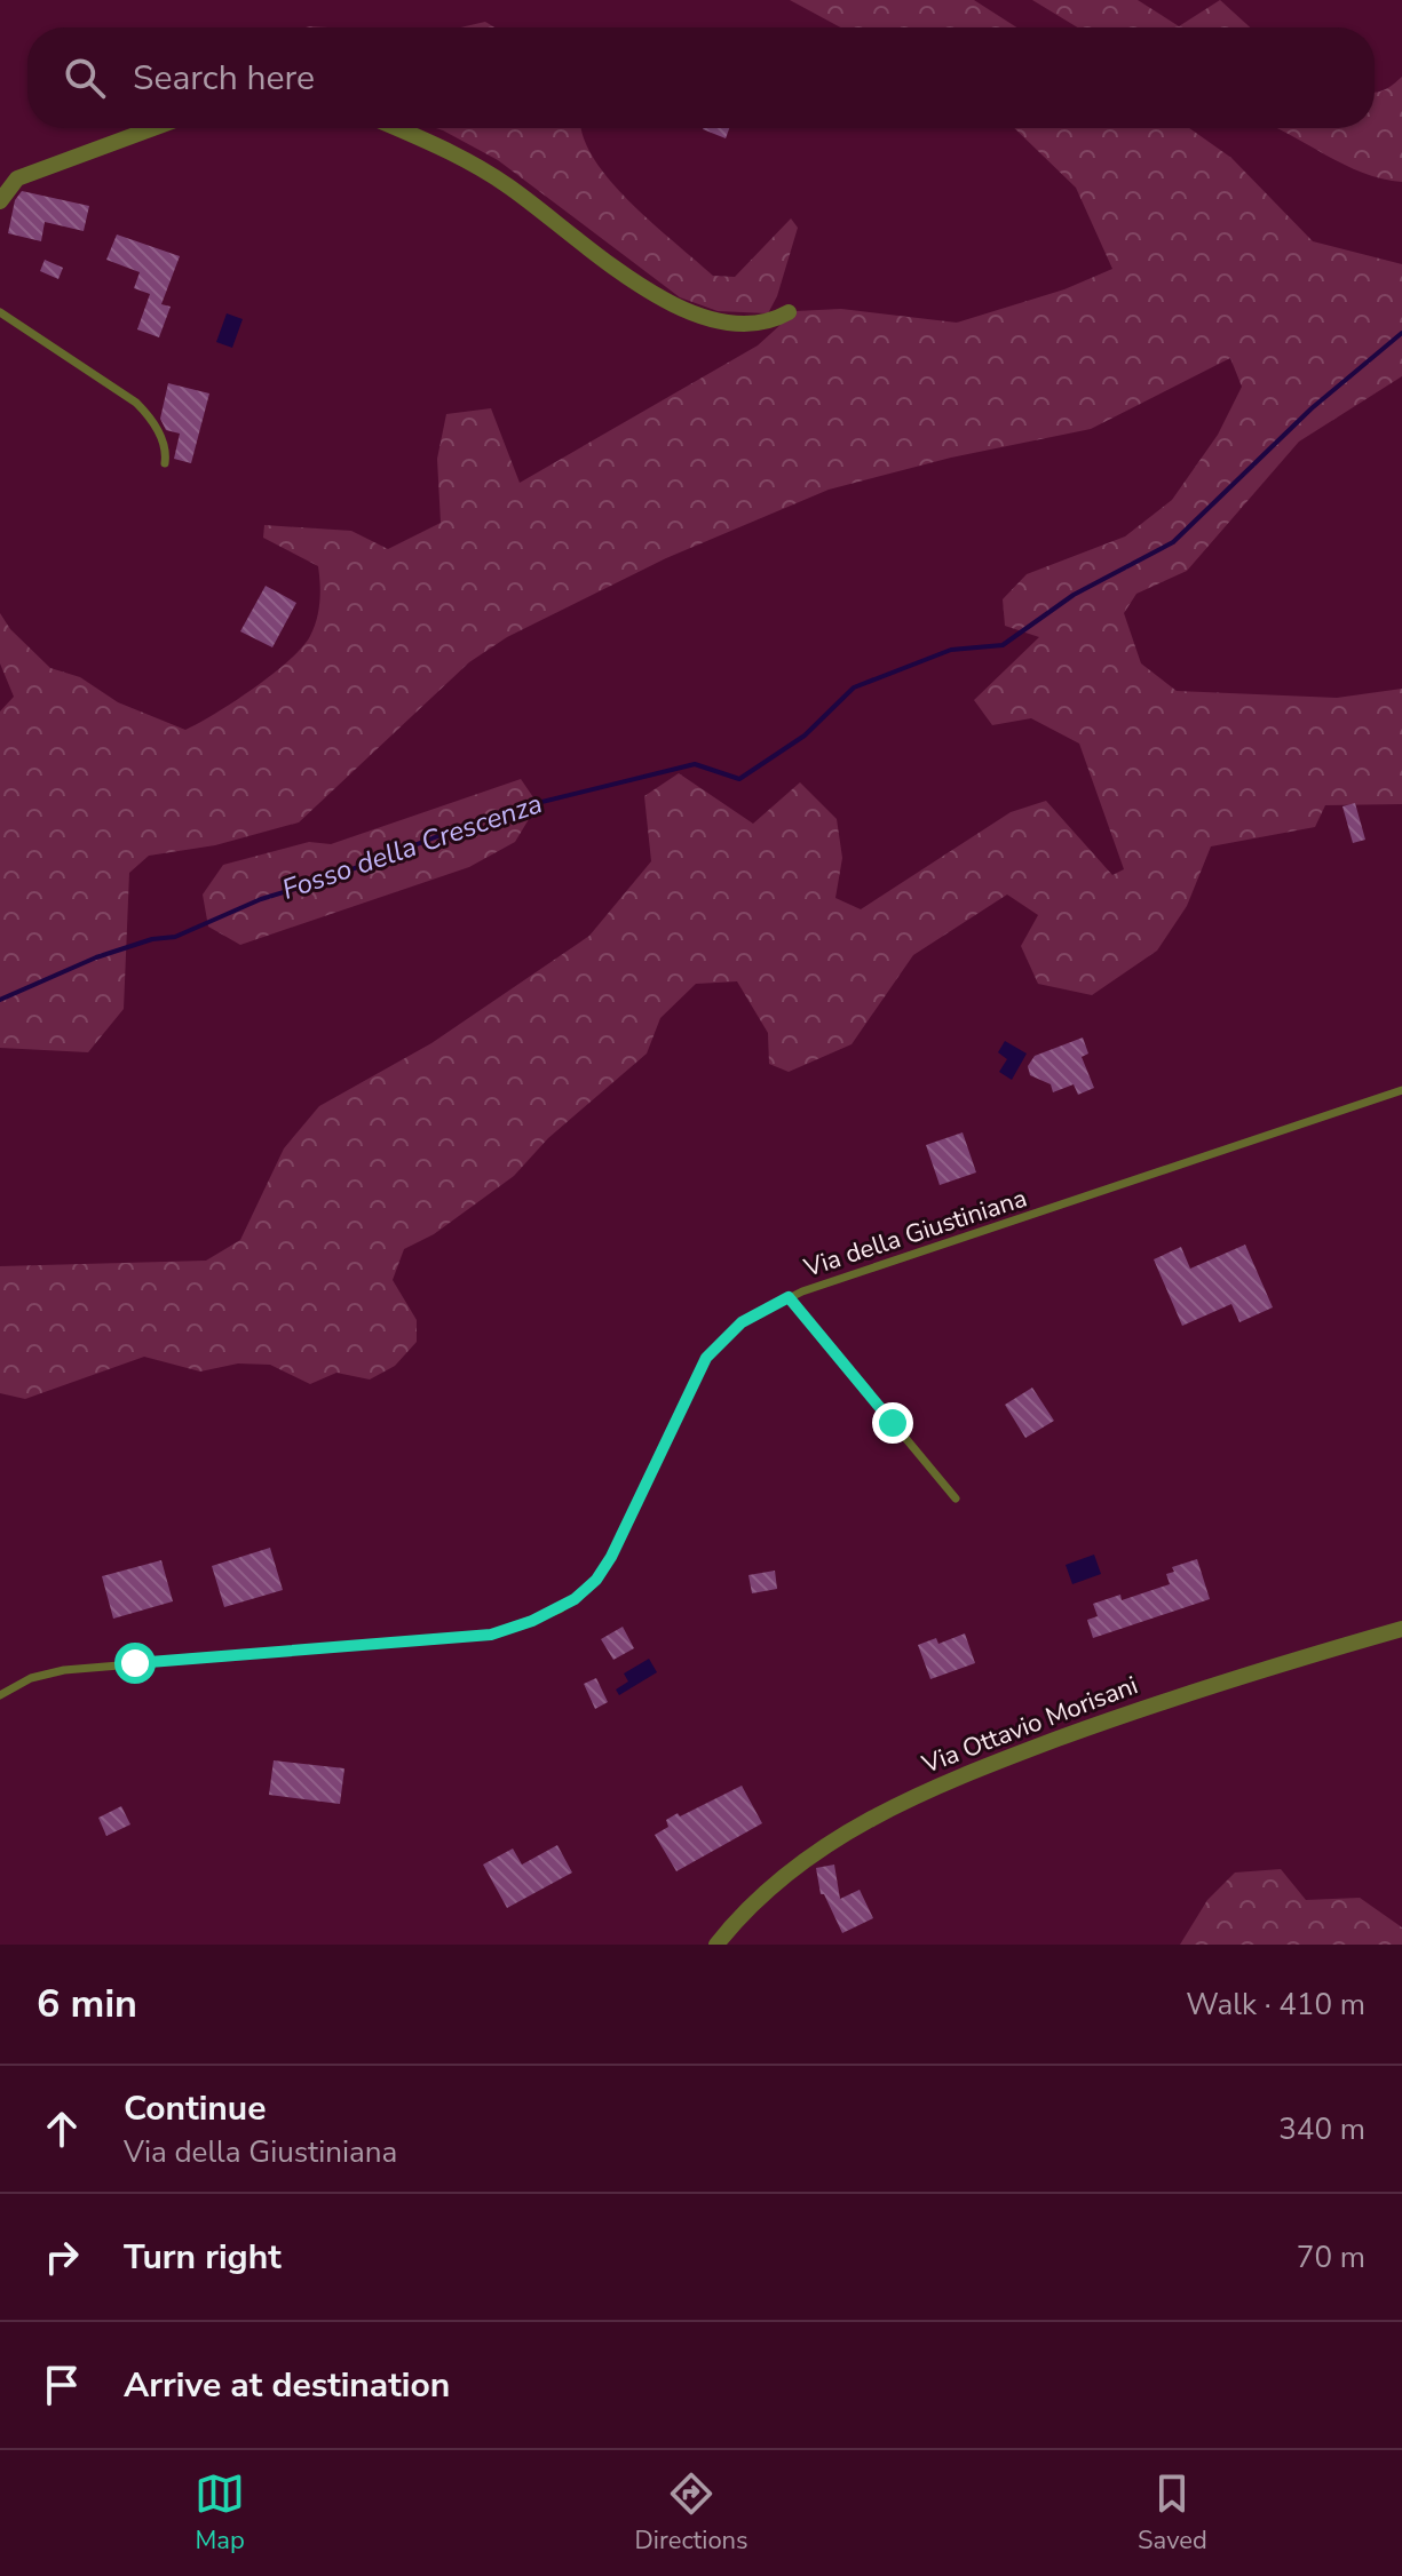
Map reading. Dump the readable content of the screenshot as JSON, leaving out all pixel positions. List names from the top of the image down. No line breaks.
{"streets":{"street":["Via Ottavio Morisani"],"lane":["Via della Giustiniana"]},"water":["Fosso della Crescenza"],"page":{"search":"Search here","heading":["6 min","Walk · 410 m"],"list":[["Continue","Via della Giustiniana","340 m"],["Turn right","70 m"],"Arrive at destination"],"nav":["Map","Directions","Saved"]}}
